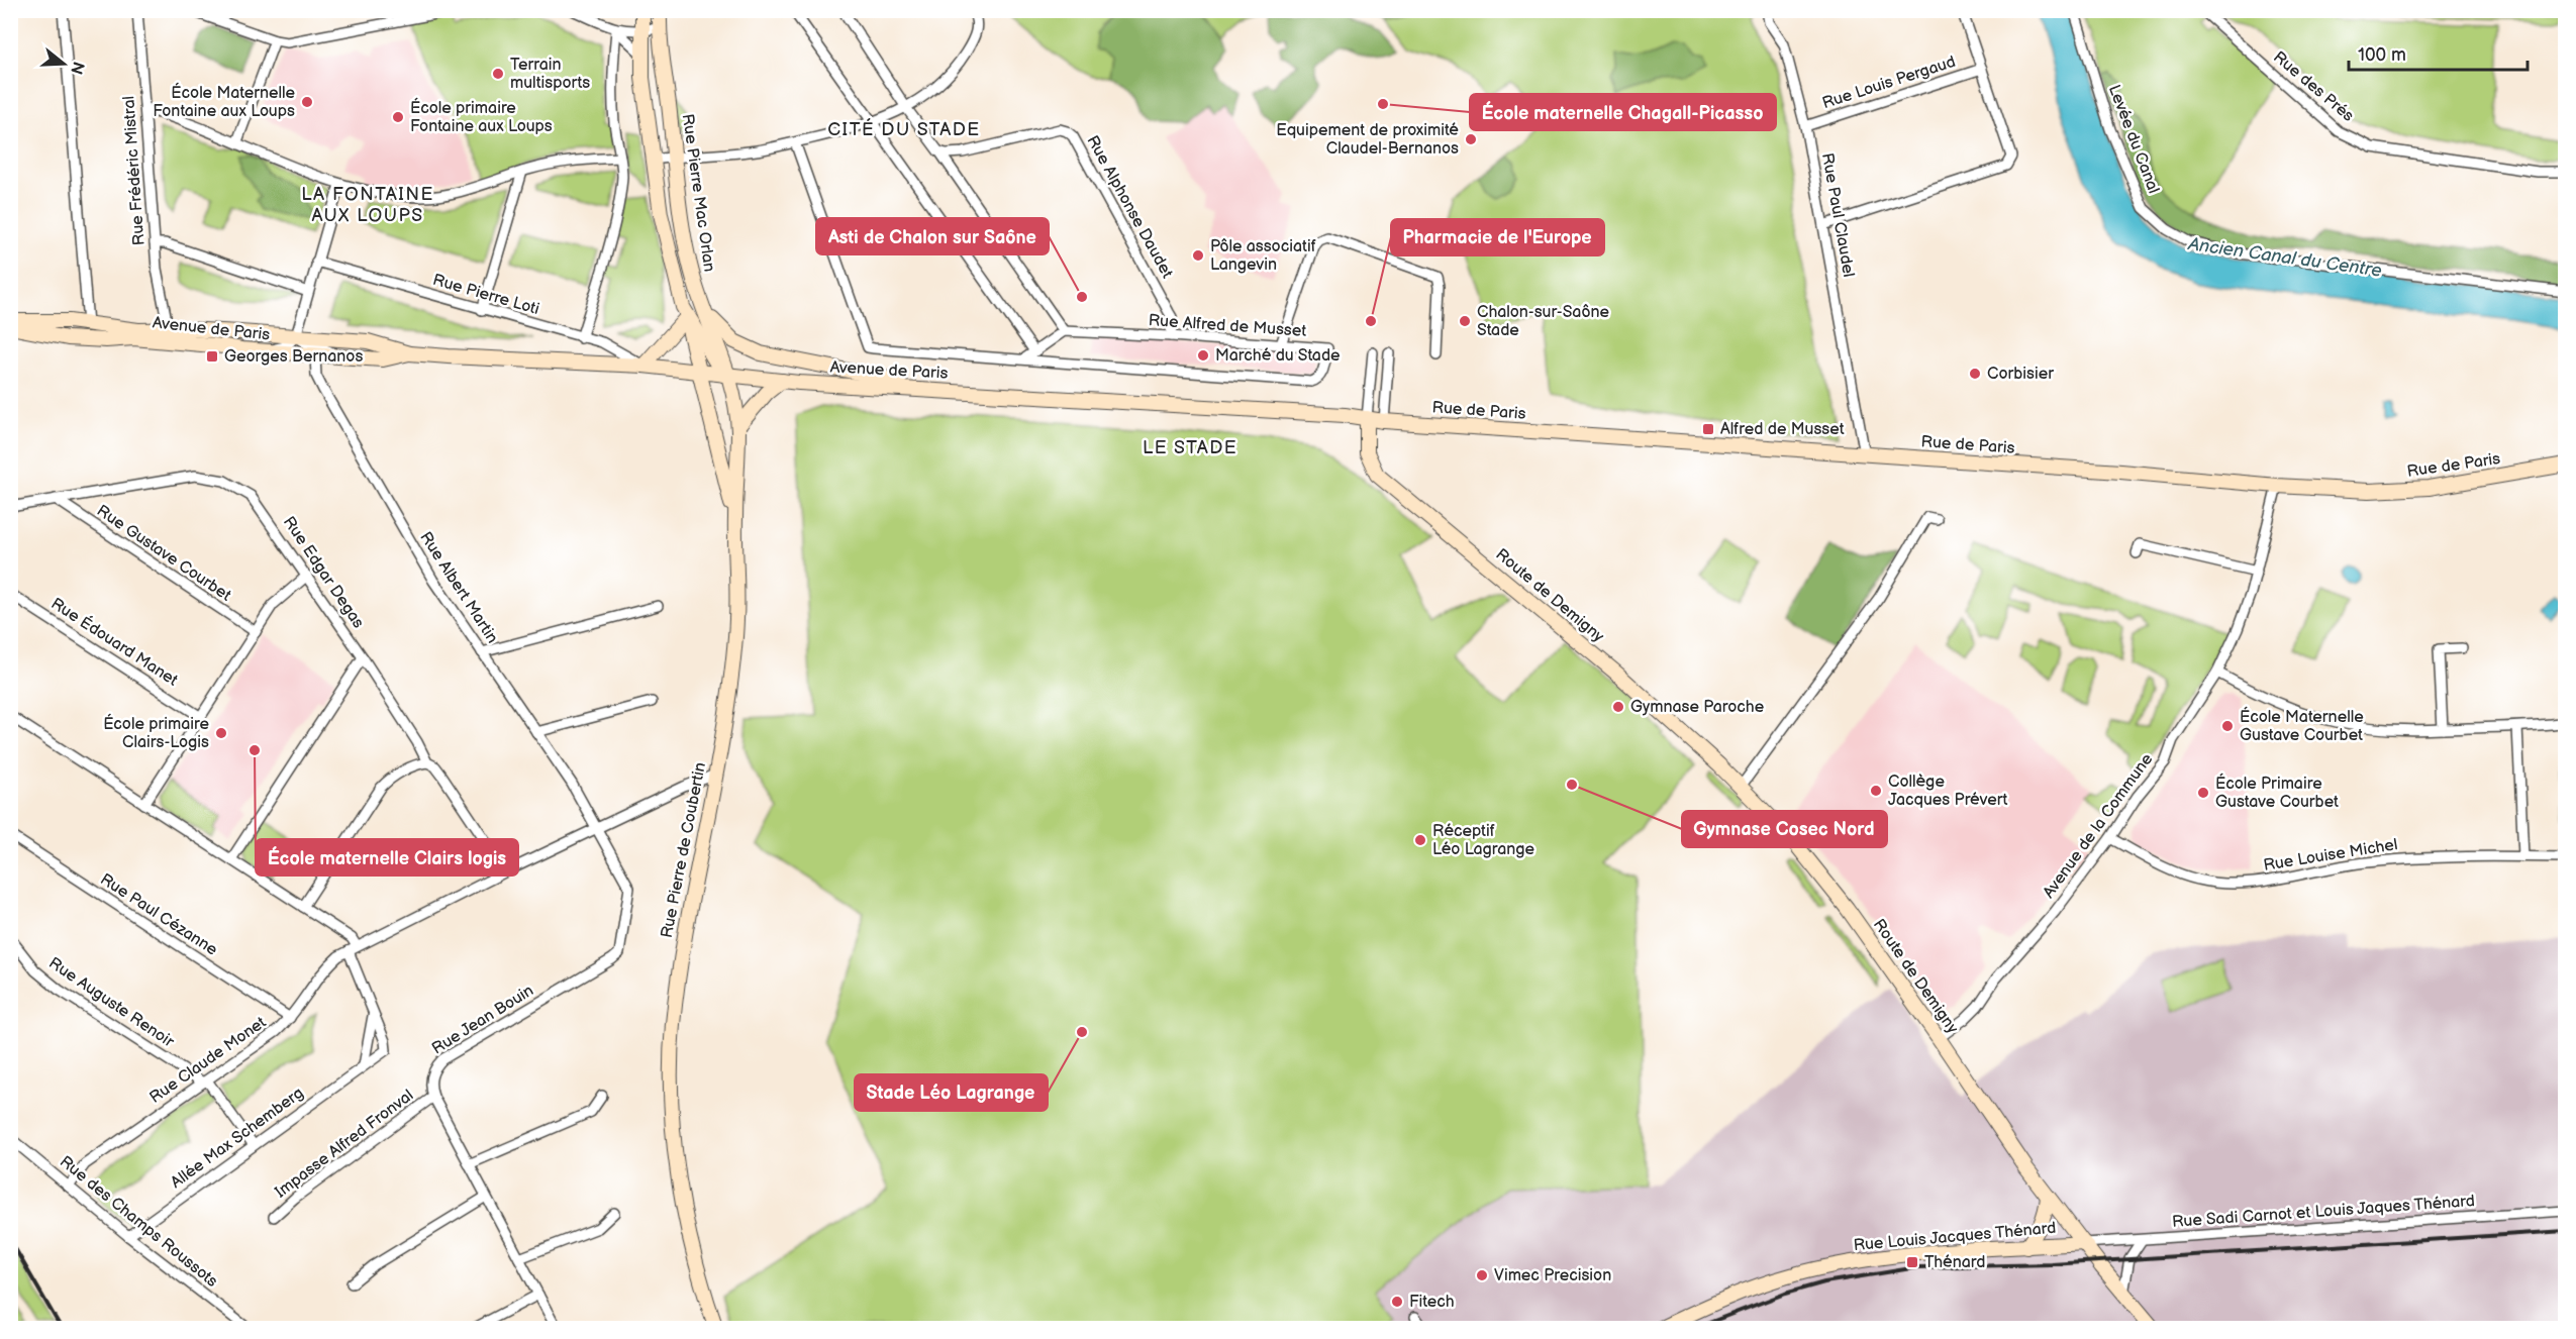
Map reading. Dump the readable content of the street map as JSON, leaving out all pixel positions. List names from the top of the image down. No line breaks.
{"streets":{"main road":["Rue Pierre Mac Orlan","Avenue de Paris","Rue de Paris","Route de Demigny","Rue Pierre de Coubertin","Rue Louis Jacques Thénard"],"street":["Rue Louis Pergaud","Rue des Prés","Levée du Canal","Rue Frédéric Mistral","Rue Alphonse Daudet","Rue Paul Claudel","Rue Pierre Loti","Rue Alfred de Musset","Rue Gustave Courbet","Rue Edgar Degas","Rue Albert Martin","Rue Édouard Manet","Avenue de la Commune","Rue Louise Michel","Rue Paul Cézanne","Rue Auguste Renoir","Rue Jean Bouin","Rue Claude Monet","Allée Max Schemberg","Impasse Alfred Fronval","Rue Sadi Carnot et Louis Jaques Thénard","Rue des Champs Roussots"]},"crossings":[["Rue Louis Pergaud","Rue Paul Claudel"],["Rue Frédéric Mistral","Avenue de Paris"],["Rue Pierre Mac Orlan","Avenue de Paris"],["Rue Pierre Mac Orlan","Rue Pierre de Coubertin"],["Rue Alphonse Daudet","Rue Alfred de Musset"],["Rue Paul Claudel","Rue de Paris"],["Rue Pierre Loti","Avenue de Paris"],["Avenue de Paris","Rue de Paris"],["Avenue de Paris","Rue Albert Martin"],["Avenue de Paris","Route de Demigny"],["Avenue de Paris","Rue Pierre de Coubertin"],["Rue de Paris","Route de Demigny"],["Rue de Paris","Avenue de la Commune"],["Rue Gustave Courbet","Rue Edgar Degas"],["Rue Edgar Degas","Rue Claude Monet"],["Rue Albert Martin","Rue Jean Bouin"],["Rue Albert Martin","Rue Claude Monet"],["Route de Demigny","Avenue de la Commune"],["Route de Demigny","Rue Sadi Carnot et Louis Jaques Thénard"],["Route de Demigny","Rue Louis Jacques Thénard"],["Avenue de la Commune","Rue Louise Michel"],["Rue Pierre de Coubertin","Rue Claude Monet"],["Rue Paul Cézanne","Rue Claude Monet"],["Rue Auguste Renoir","Rue Claude Monet"],["Rue Jean Bouin","Rue Claude Monet"],["Rue Jean Bouin","Impasse Alfred Fronval"],["Rue Claude Monet","Allée Max Schemberg"],["Rue Claude Monet","Rue des Champs Roussots"],["Allée Max Schemberg","Rue des Champs Roussots"],["Rue Sadi Carnot et Louis Jaques Thénard","Rue Louis Jacques Thénard"]],"districts":["CITÉ DU STADE","LA FONTAINE AUX LOUPS","LE STADE"],"water":["Ancien Canal du Centre"],"places":{"other":["Terrain multisports","École Maternelle Fontaine aux Loups","École maternelle Chagall-Picasso","École primaire Fontaine aux Loups","Equipement de proximité Claudel-Bernanos","Pôle associatif Langevin","Asti de Chalon sur Saône","Pharmacie de l'Europe","Chalon-sur-Saône Stade","Marché du Stade","Corbisier","Gymnase Paroche","École Maternelle Gustave Courbet","École primaire Clairs-Logis","École maternelle Clairs logis","Gymnase Cosec Nord","Collège Jacques Prévert","École Primaire Gustave Courbet","Réceptif Léo Lagrange","Stade Léo Lagrange","Vimec Precision","Fitech"],"transit":["Georges Bernanos","Alfred de Musset","Thénard"]},"scale_bar":"100 m","north":"right"}
